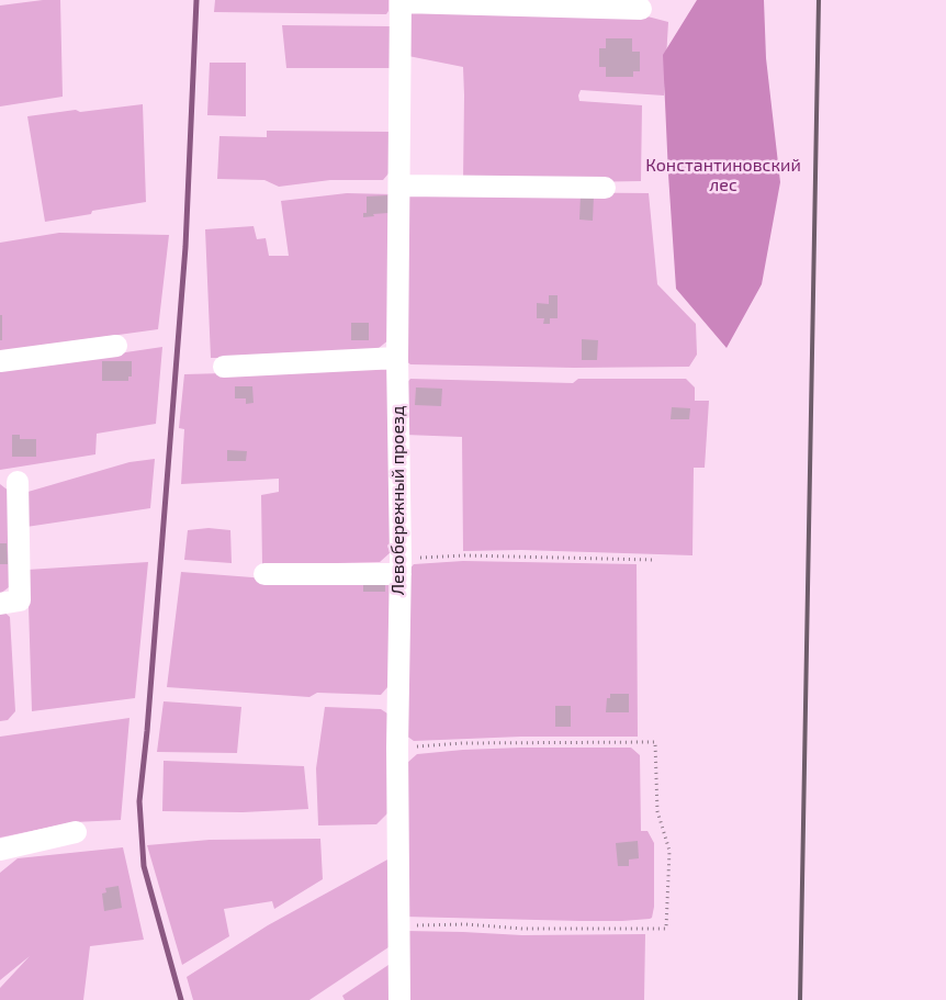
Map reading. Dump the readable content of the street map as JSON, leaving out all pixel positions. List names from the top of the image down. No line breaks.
{"streets":{"street":["Левобережный проезд"]},"parks":["Константиновский лес"]}
